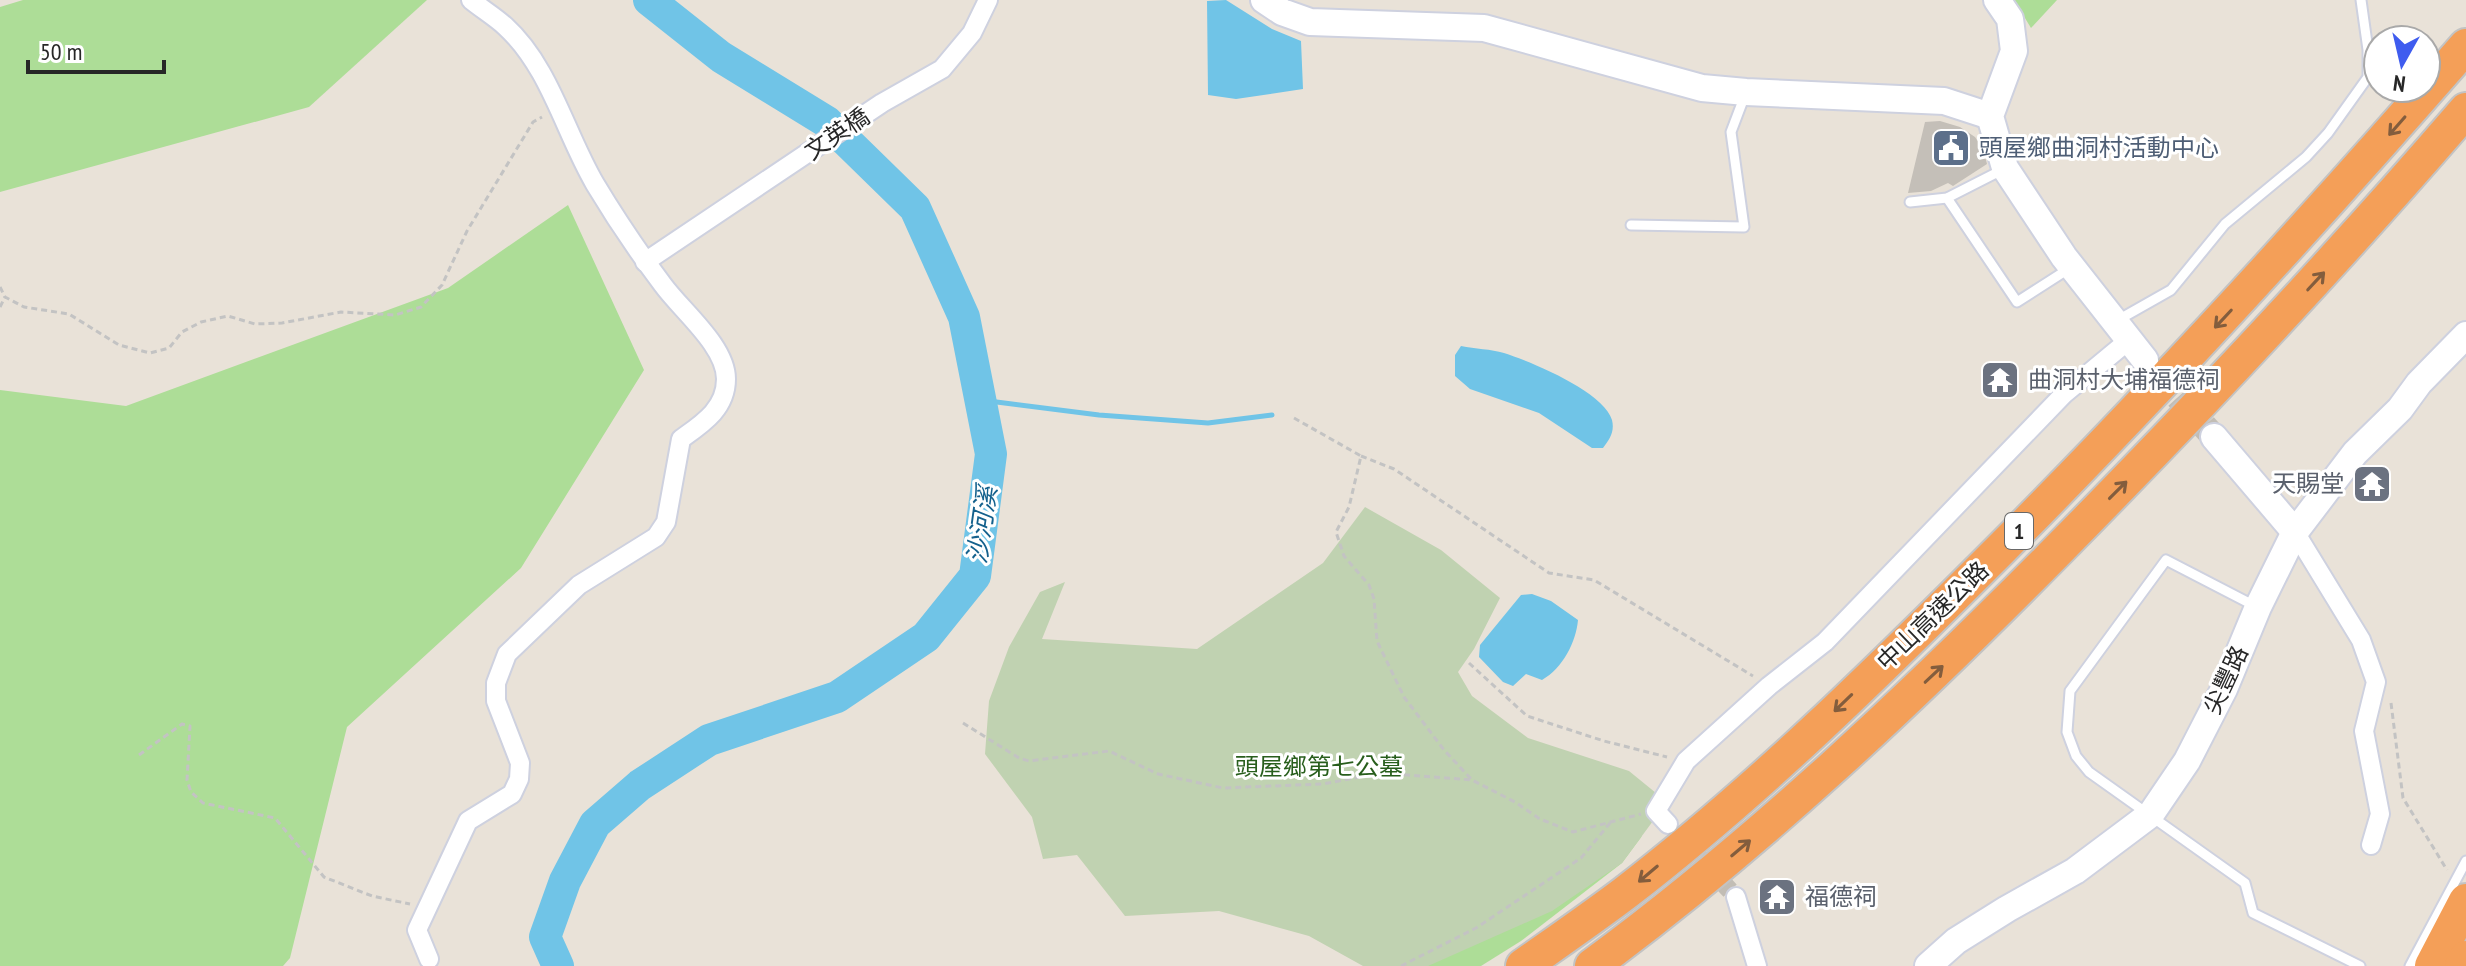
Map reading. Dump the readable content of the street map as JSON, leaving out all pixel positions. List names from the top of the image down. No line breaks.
{"streets":{"highway":["1","中山高速公路"],"street":["文英橋","尖豐路"]},"water":["沙河溪"],"parks":["頭屋鄉第七公墓"],"places":{"public building":["頭屋鄉曲洞村活動中心"],"temple":["曲洞村大埔福德祠","天賜堂","福德祠"]},"scale_bar":"50 m","north":"bottom"}
